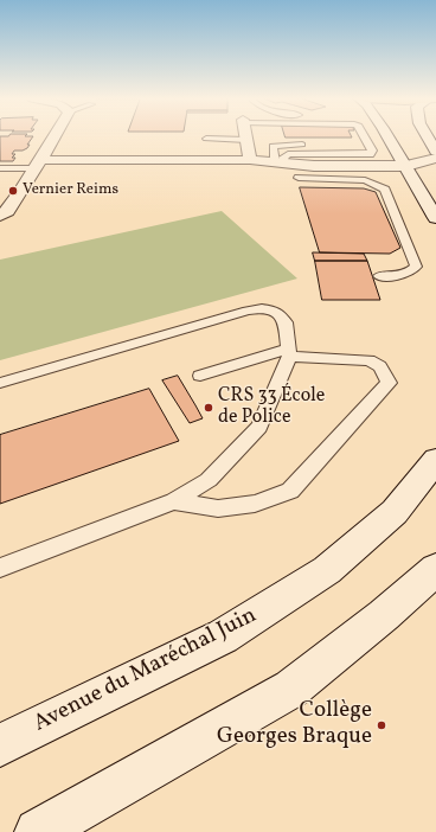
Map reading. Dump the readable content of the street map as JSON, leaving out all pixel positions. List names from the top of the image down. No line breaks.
{"streets":{"main road":["Avenue du Maréchal Juin"]},"places":["Vernier Reims","CRS 33 École de Police","Collège Georges Braque"]}
